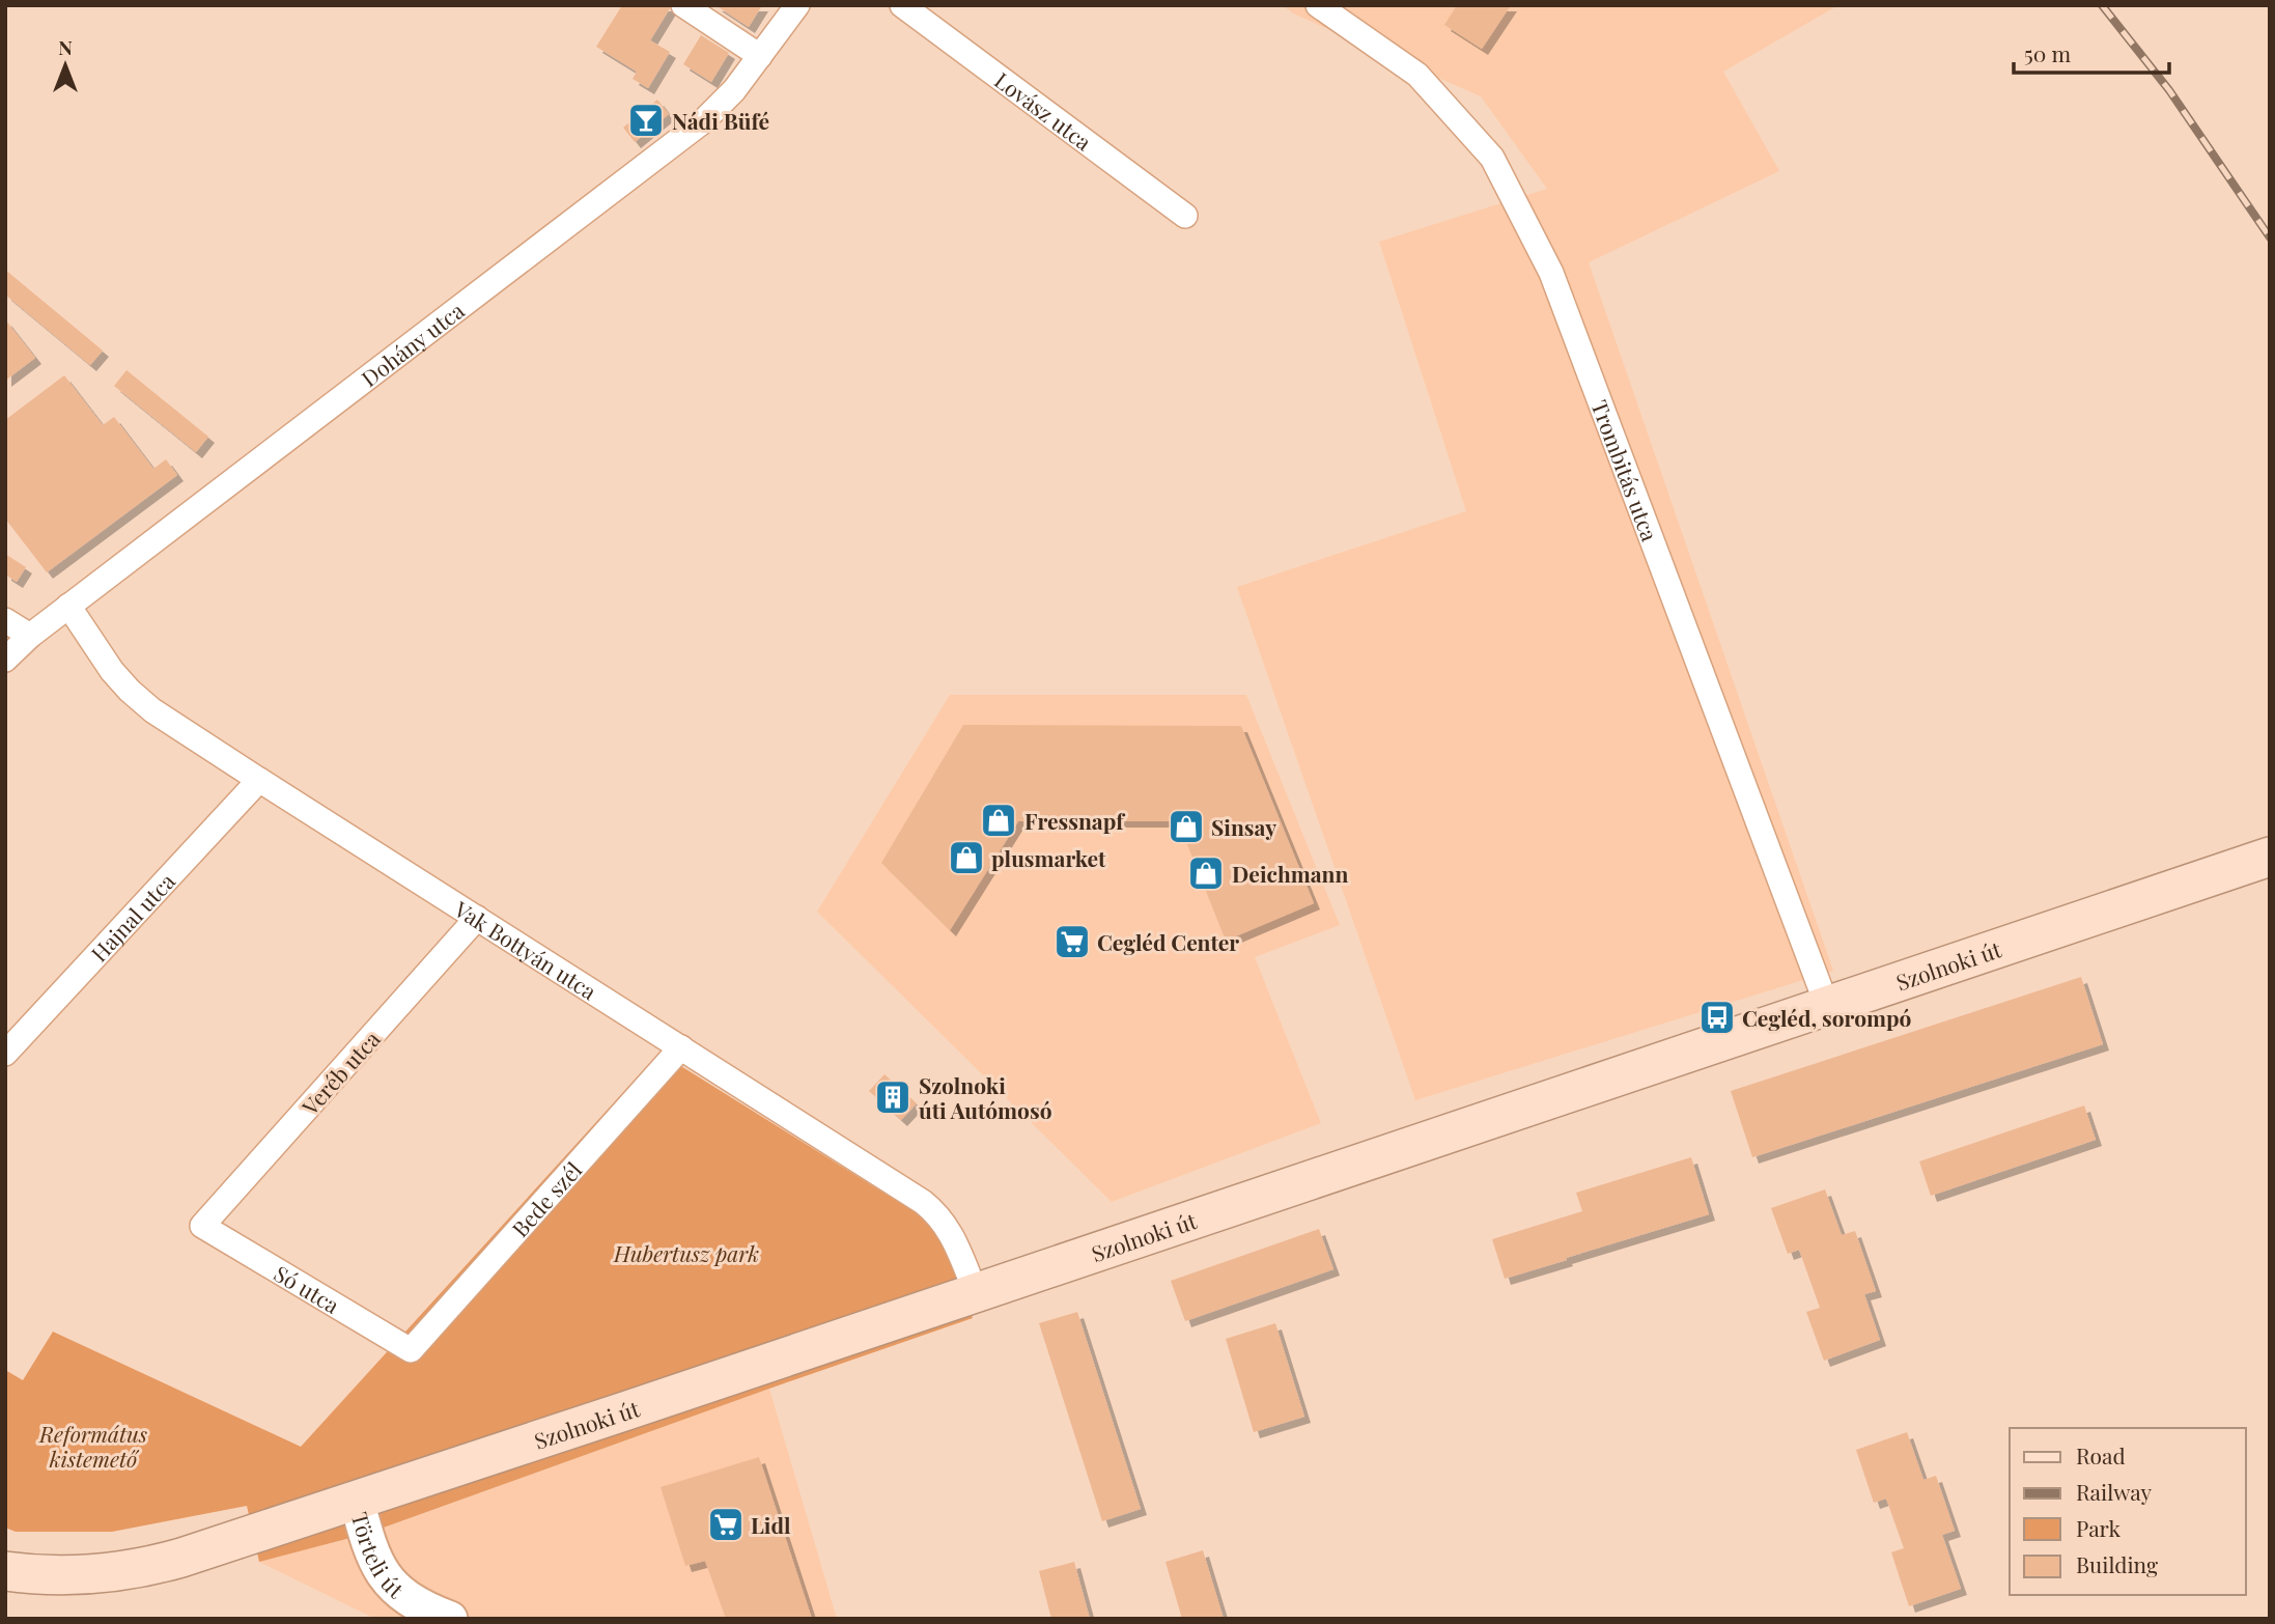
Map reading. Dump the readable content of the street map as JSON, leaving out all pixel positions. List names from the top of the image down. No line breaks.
{"streets":{"main road":["Szolnoki út","Törteli út"],"street":["Lovász utca","Dohány utca","Trombitás utca","Hajnal utca","Vak Bottyán utca","Veréb utca","Bede szél","Só utca"]},"crossings":[["Dohány utca","Vak Bottyán utca"],["Trombitás utca","Szolnoki út"],["Hajnal utca","Vak Bottyán utca"],["Vak Bottyán utca","Szolnoki út"],["Vak Bottyán utca","Veréb utca"],["Vak Bottyán utca","Bede szél"],["Szolnoki út","Törteli út"],["Veréb utca","Só utca"],["Bede szél","Só utca"]],"parks":["Hubertusz park","Református kistemető"],"places":{"bar":["Nádi Büfé"],"shop":["Fressnapf","Sinsay","plusmarket","Deichmann"],"supermarket":["Cegléd Center","Lidl"],"bus stop":["Cegléd, sorompó"],"building":["Szolnoki úti Autómosó"]},"legend":["Road","Railway","Park","Building"],"scale_bar":"50 m","north":"top"}
